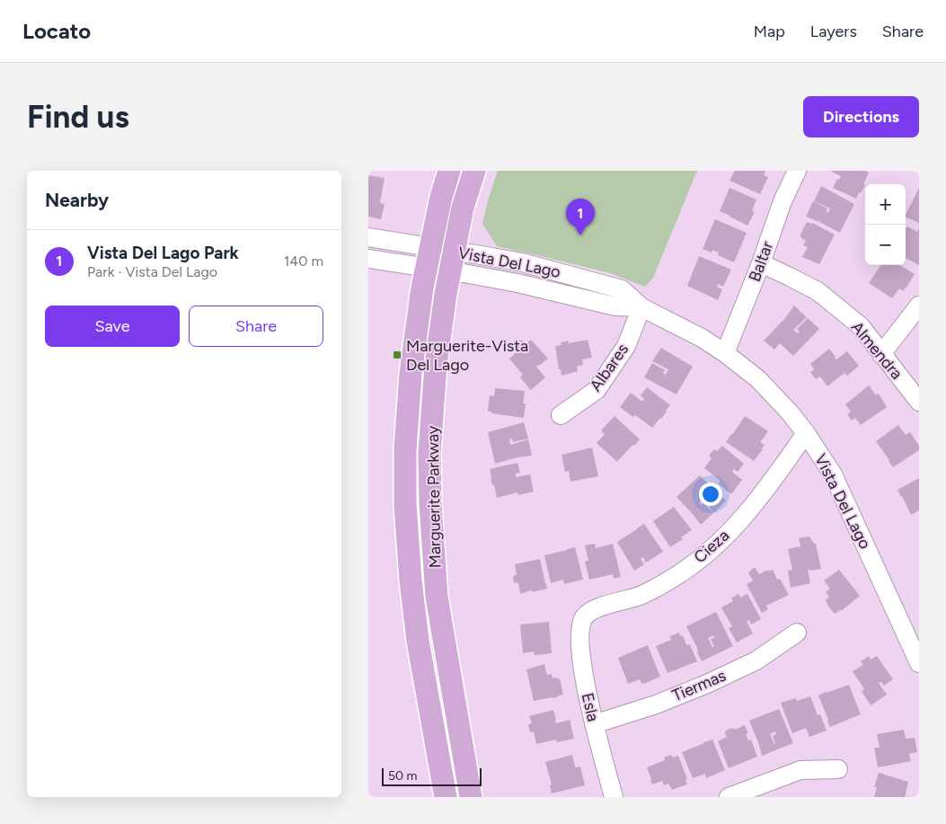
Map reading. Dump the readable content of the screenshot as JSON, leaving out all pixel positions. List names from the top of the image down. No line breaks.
{"streets":{"main road":["Marguerite Parkway"],"street":["Baltar","Vista Del Lago","Almendra","Albares","Cieza","Tiermas","Esla"]},"crossings":[["Baltar","Vista Del Lago"],["Baltar","Almendra"],["Vista Del Lago","Albares"],["Vista Del Lago","Marguerite Parkway"],["Vista Del Lago","Cieza"],["Cieza","Esla"],["Tiermas","Esla"]],"places":{"transit":["Marguerite-Vista Del Lago"]},"scale_bar":"50 m","page":{"header":"Locato","nav":["Map","Layers","Share"],"buttons":["Directions",["Save","Share"]],"title":"Find us","heading":"Nearby","map_buttons":["+","−"],"pins":"1","list":[{"mark":"1","name":"Vista Del Lago Park","note":"Park · Vista Del Lago","value":"140 m"}],"scale":"50 m"}}
